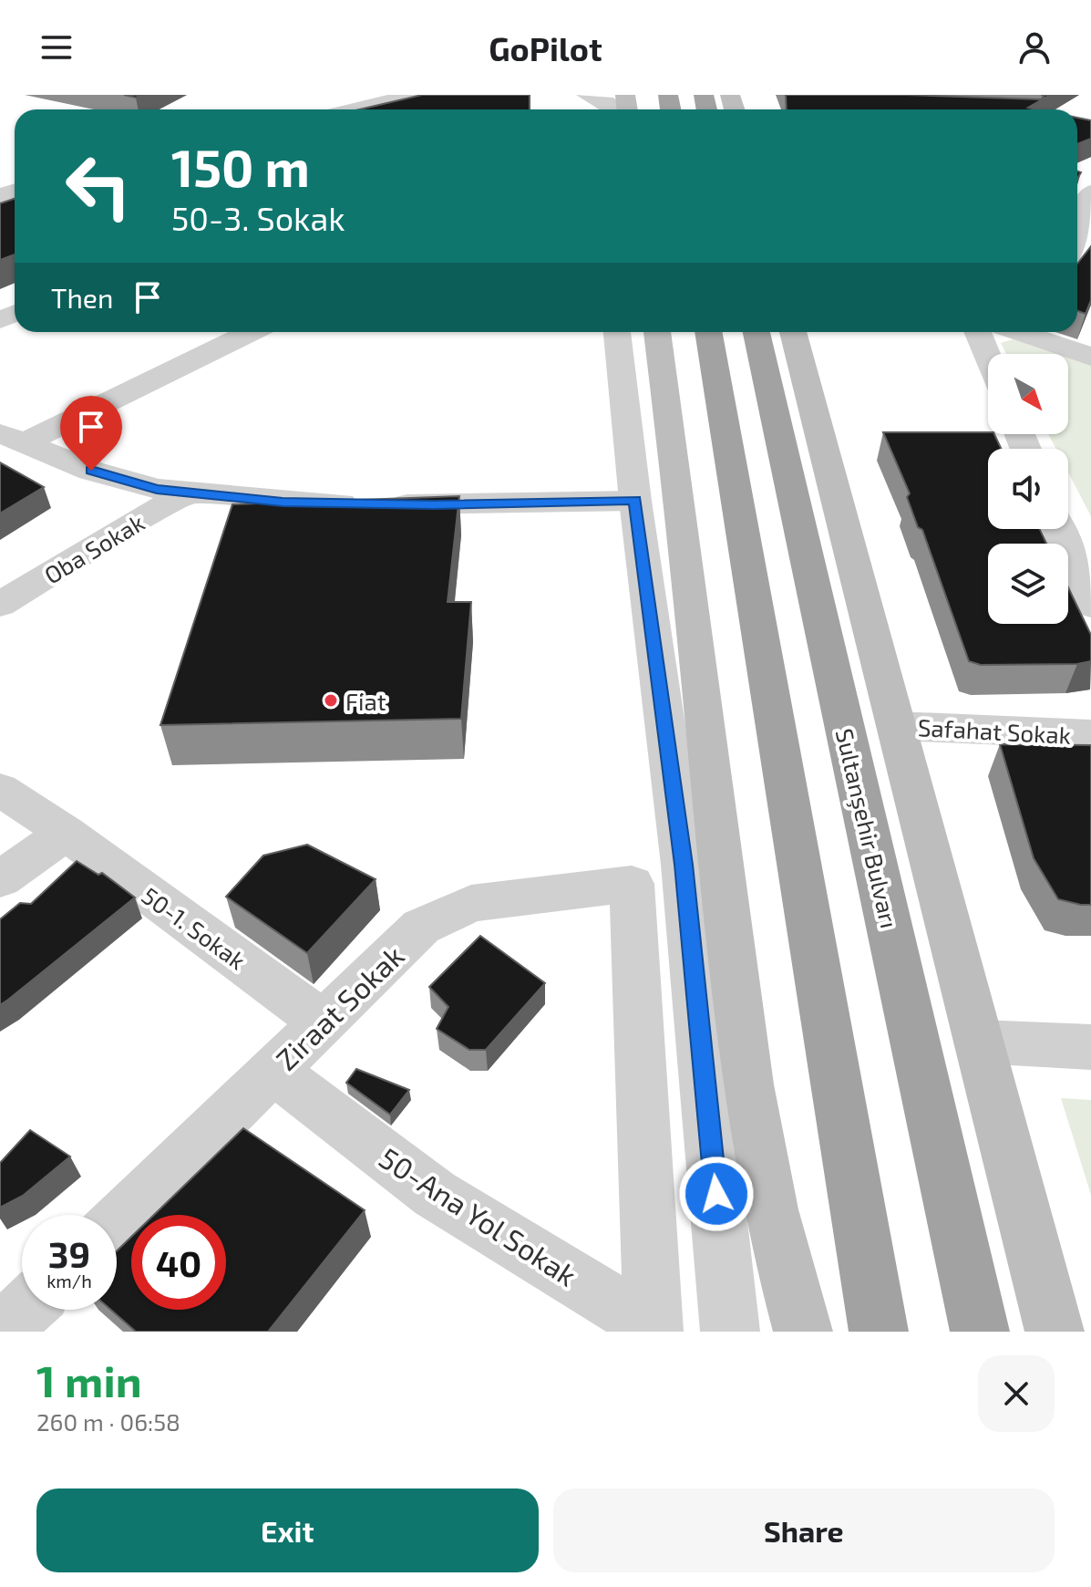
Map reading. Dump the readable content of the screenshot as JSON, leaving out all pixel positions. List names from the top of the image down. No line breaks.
{"streets":{"highway":["Sultanşehir Bulvarı"],"street":["Oba Sokak","Safahat Sokak","50-1. Sokak","Ziraat Sokak","50-Ana Yol Sokak"]},"crossings":[["50-1. Sokak","Ziraat Sokak"],["Ziraat Sokak","50-Ana Yol Sokak"]],"places":["Fiat"],"north":"bottom right","page":{"header":"GoPilot","turn":["150 m","50-3. Sokak"],"then":"Then","speed":"39 km/h","limit":"40","heading":["1 min","260 m · 06:58"],"buttons":["Exit","Share"]}}
